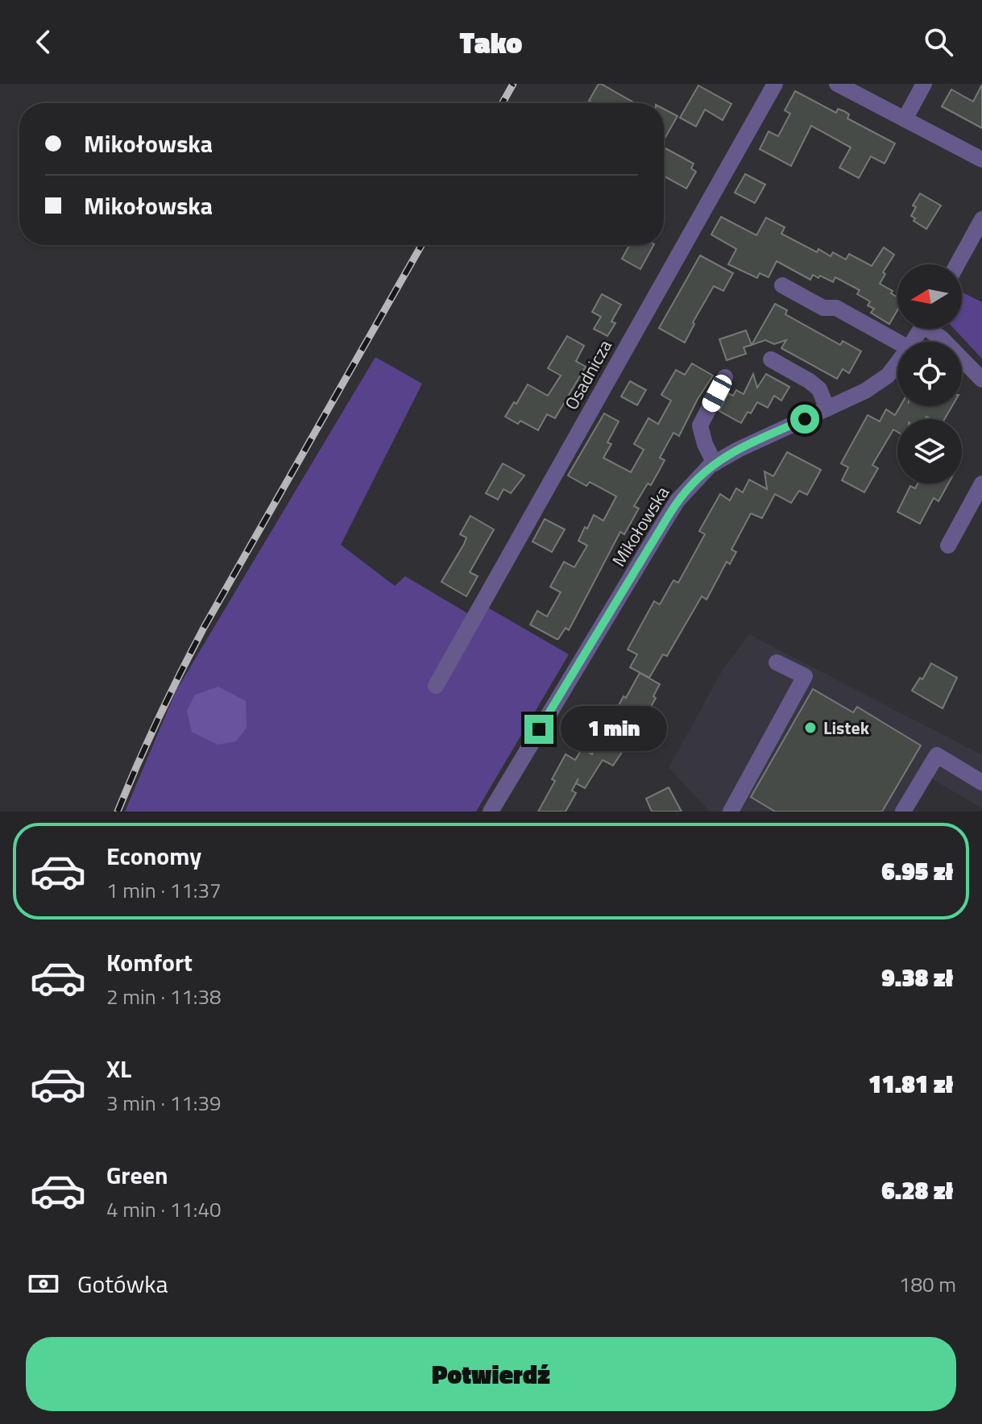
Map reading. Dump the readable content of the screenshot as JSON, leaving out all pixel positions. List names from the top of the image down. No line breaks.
{"streets":{"street":["Osadnicza","Mikołowska"]},"places":["Listek"],"north":"left","page":{"header":"Tako","banner":["Mikołowska","Mikołowska"],"bubble":"1 min","list":[{"name":"Economy","note":"1 min · 11:37","value":"6.95 zł"},{"name":"Komfort","note":"2 min · 11:38","value":"9.38 zł"},{"name":"XL","note":"3 min · 11:39","value":"11.81 zł"},{"name":"Green","note":"4 min · 11:40","value":"6.28 zł"}],"pay":["Gotówka","180 m"],"buttons":"Potwierdź"}}
